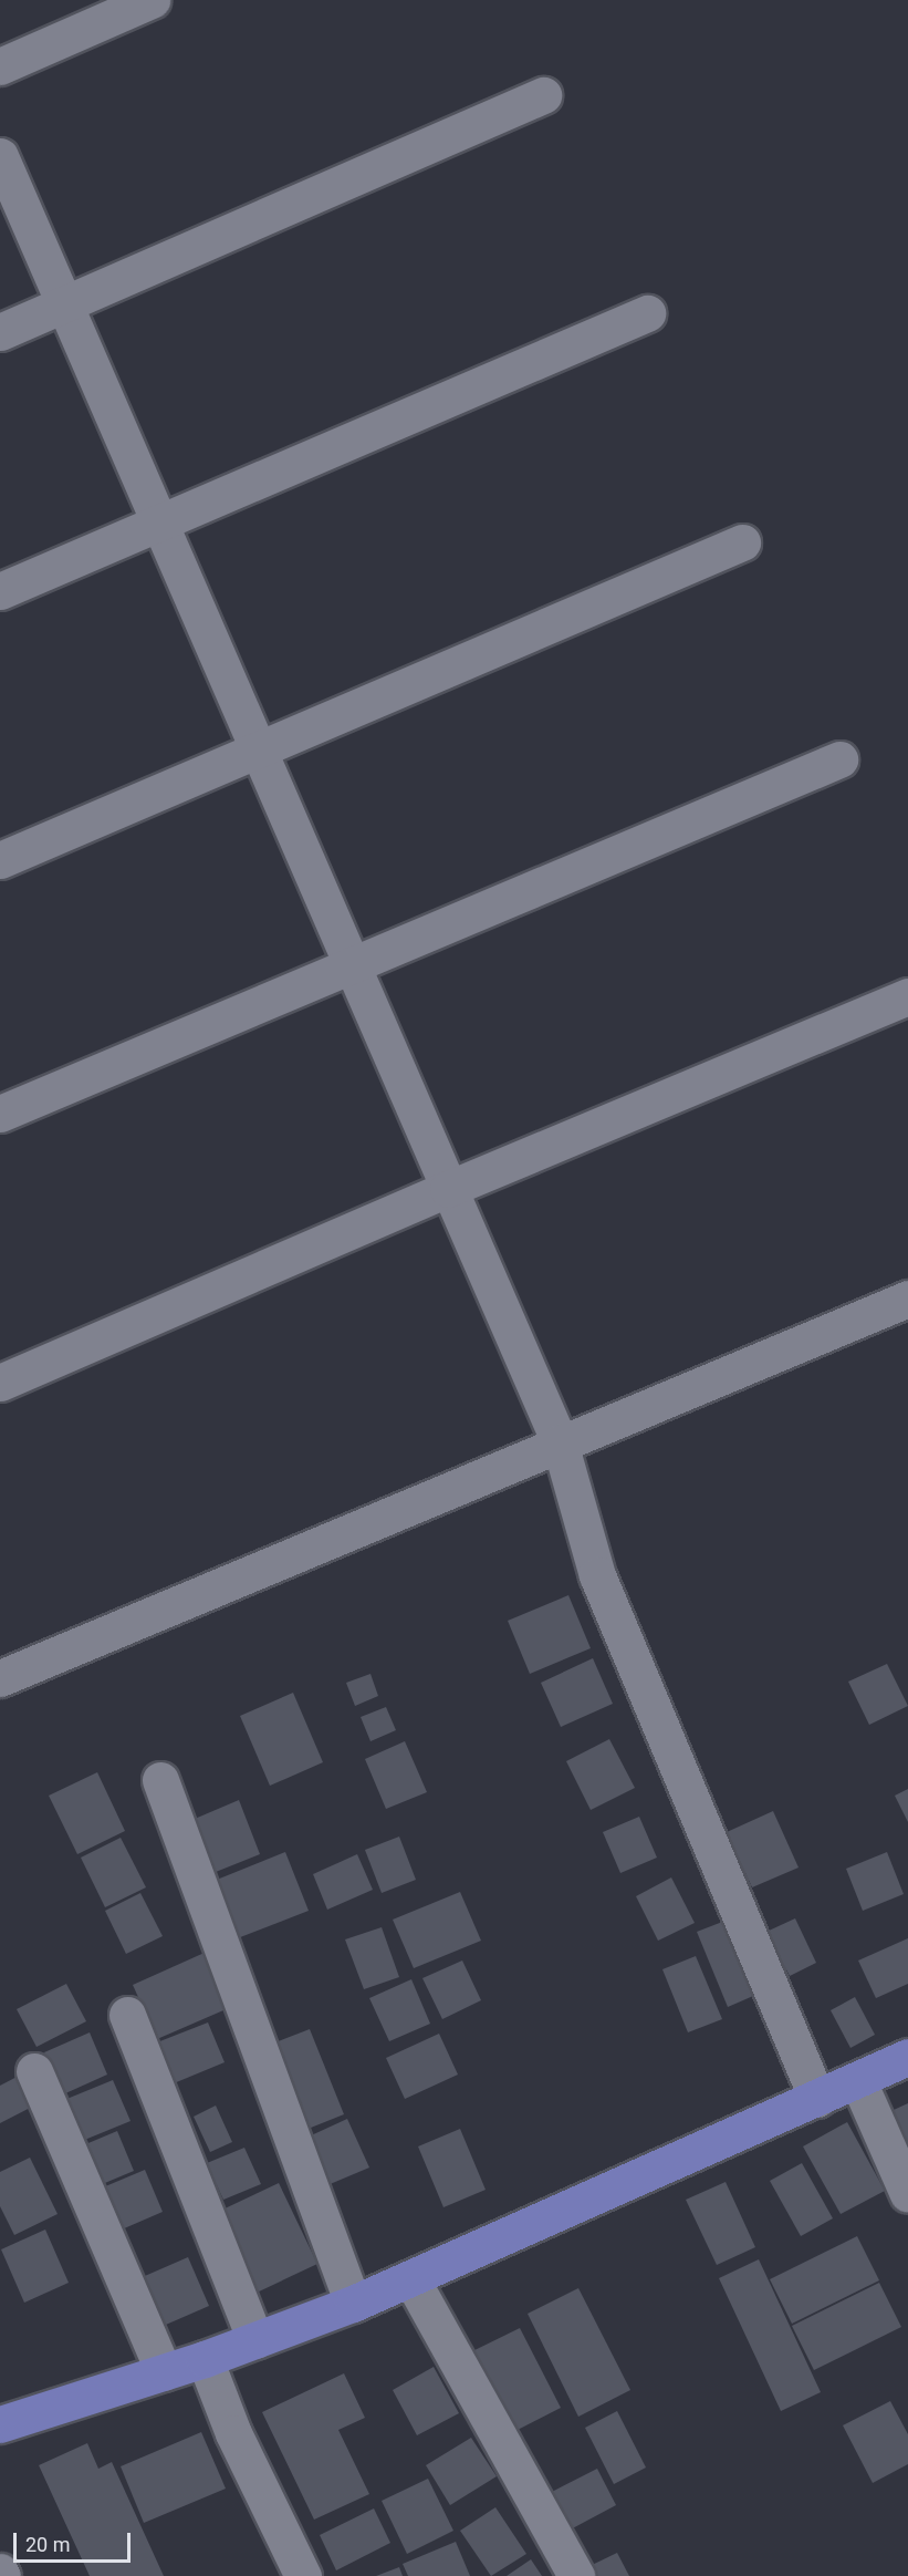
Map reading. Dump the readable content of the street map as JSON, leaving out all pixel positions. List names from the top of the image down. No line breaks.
{"scale_bar":"20 m"}
